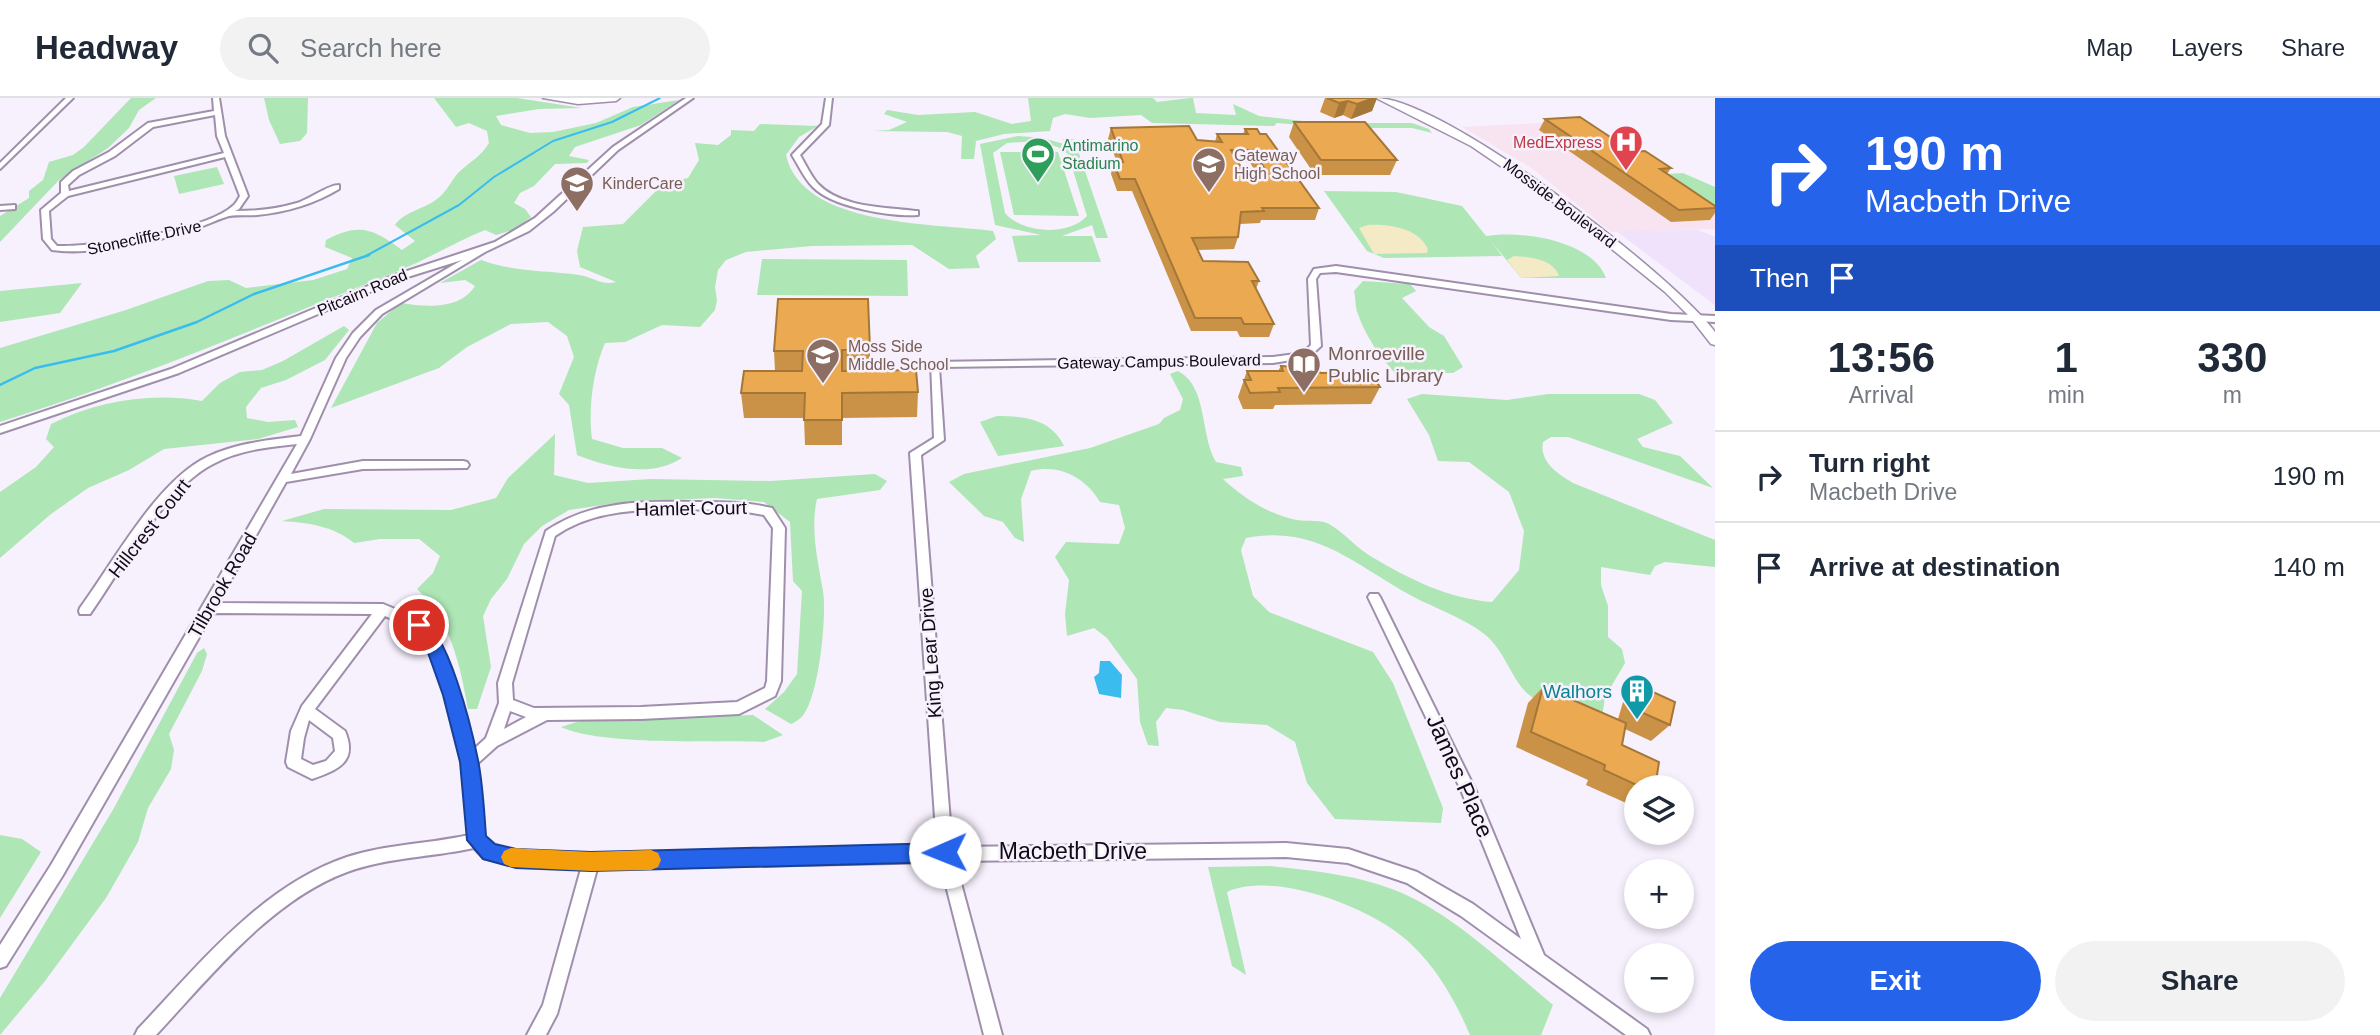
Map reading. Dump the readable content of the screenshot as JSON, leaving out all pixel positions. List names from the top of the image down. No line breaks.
{"streets":{"main road":["Mosside Boulevard"],"street":["Stonecliffe Drive","Pitcairn Road","Gateway Campus Boulevard","Hamlet Court","Hillcrest Court","Tilbrook Road","King Lear Drive","James Place","Macbeth Drive"]},"crossings":[["Mosside Boulevard","Gateway Campus Boulevard"],["Pitcairn Road","Tilbrook Road"],["Gateway Campus Boulevard","King Lear Drive"],["Hillcrest Court","Tilbrook Road"],["King Lear Drive","Macbeth Drive"],["James Place","Macbeth Drive"]],"places":{"hospital":["MedExpress"],"sports":["Antimarino Stadium"],"school or university":["Gateway High School","KinderCare","Moss Side Middle School"],"library":["Monroeville Public Library"],"building":["Walhors"]},"page":{"header":"Headway","search":"Search here","nav":["Map","Layers","Share"],"turn":["190 m","Macbeth Drive"],"then":"Then","eta":["13:56","Arrival","1","min","330","m"],"list":[{"name":"Turn right","note":"Macbeth Drive","value":"190 m"},{"name":"Arrive at destination","value":"140 m"}],"map_buttons":["+","−"],"buttons":["Exit","Share"]}}
